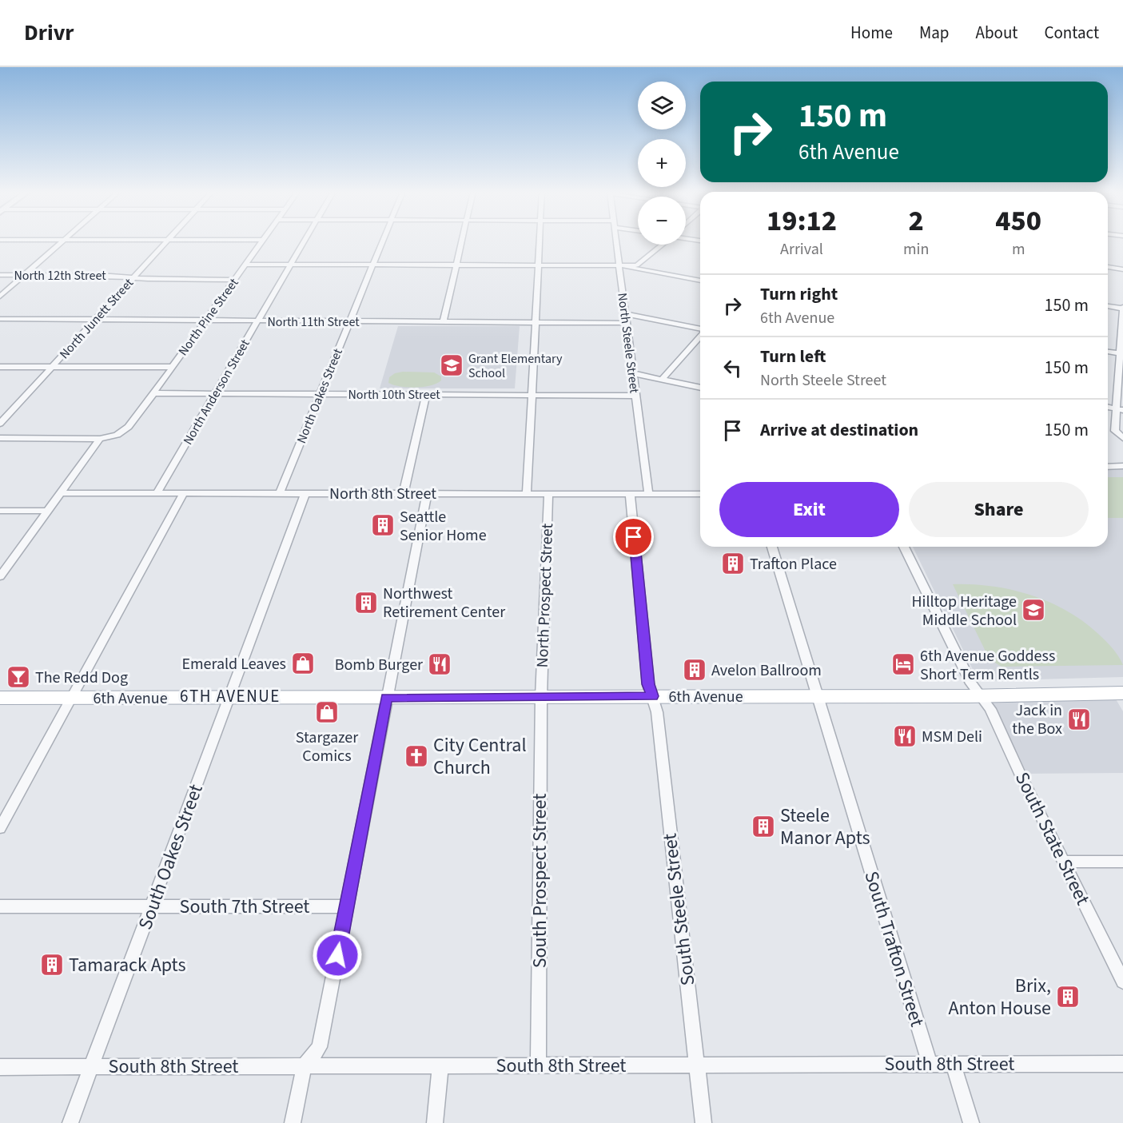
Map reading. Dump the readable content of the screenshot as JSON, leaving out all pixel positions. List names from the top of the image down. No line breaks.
{"streets":{"main road":["6th Avenue"],"street":["North 12th Street","North Pine Street","North Junett Street","North 11th Street","North Steele Street","North Anderson Street","North 10th Street","North Oakes Street","North 8th Street","North Prospect Street","South State Street","South Oakes Street","South Prospect Street","South 7th Street","South Steele Street","South Trafton Street","South 8th Street"]},"crossings":[["North 12th Street","North Pine Street"],["North 12th Street","North Junett Street"],["North Pine Street","North 11th Street"],["North Pine Street","North 10th Street"],["North Junett Street","North 11th Street"],["North 11th Street","North Steele Street"],["North 11th Street","North Anderson Street"],["North 11th Street","North Oakes Street"],["North Steele Street","North 10th Street"],["North Steele Street","North 8th Street"],["North Anderson Street","North 10th Street"],["North Anderson Street","North 8th Street"],["North 10th Street","North Oakes Street"],["North Oakes Street","North 8th Street"],["North 8th Street","North Prospect Street"],["North Prospect Street","6th Avenue"],["North Prospect Street","South Prospect Street"],["6th Avenue","South State Street"],["6th Avenue","South Oakes Street"],["6th Avenue","South Prospect Street"],["6th Avenue","South Steele Street"],["6th Avenue","South Trafton Street"],["South Oakes Street","South 7th Street"],["South Oakes Street","South 8th Street"],["South Prospect Street","South 8th Street"],["South Steele Street","South 8th Street"],["South Trafton Street","South 8th Street"]],"districts":["6TH AVENUE"],"places":{"school or university":["Grant Elementary School","Hilltop Heritage Middle School"],"building":["Seattle Senior Home","Trafton Place","Northwest Retirement Center","Avelon Ballroom","Steele Manor Apts","Tamarack Apts","Brix, Anton House"],"shop":["Emerald Leaves","Stargazer Comics"],"restaurant":["Bomb Burger","Jack in the Box","MSM Deli"],"hotel":["6th Avenue Goddess Short Term Rentls"],"bar":["The Redd Dog"],"church":["City Central Church"]},"page":{"header":"Drivr","nav":["Home","Map","About","Contact"],"map_buttons":["+","−"],"turn":["150 m","6th Avenue"],"eta":["19:12","Arrival","2","min","450","m"],"list":[{"name":"Turn right","note":"6th Avenue","value":"150 m"},{"name":"Turn left","note":"North Steele Street","value":"150 m"},{"name":"Arrive at destination","value":"150 m"}],"buttons":["Exit","Share"]}}
